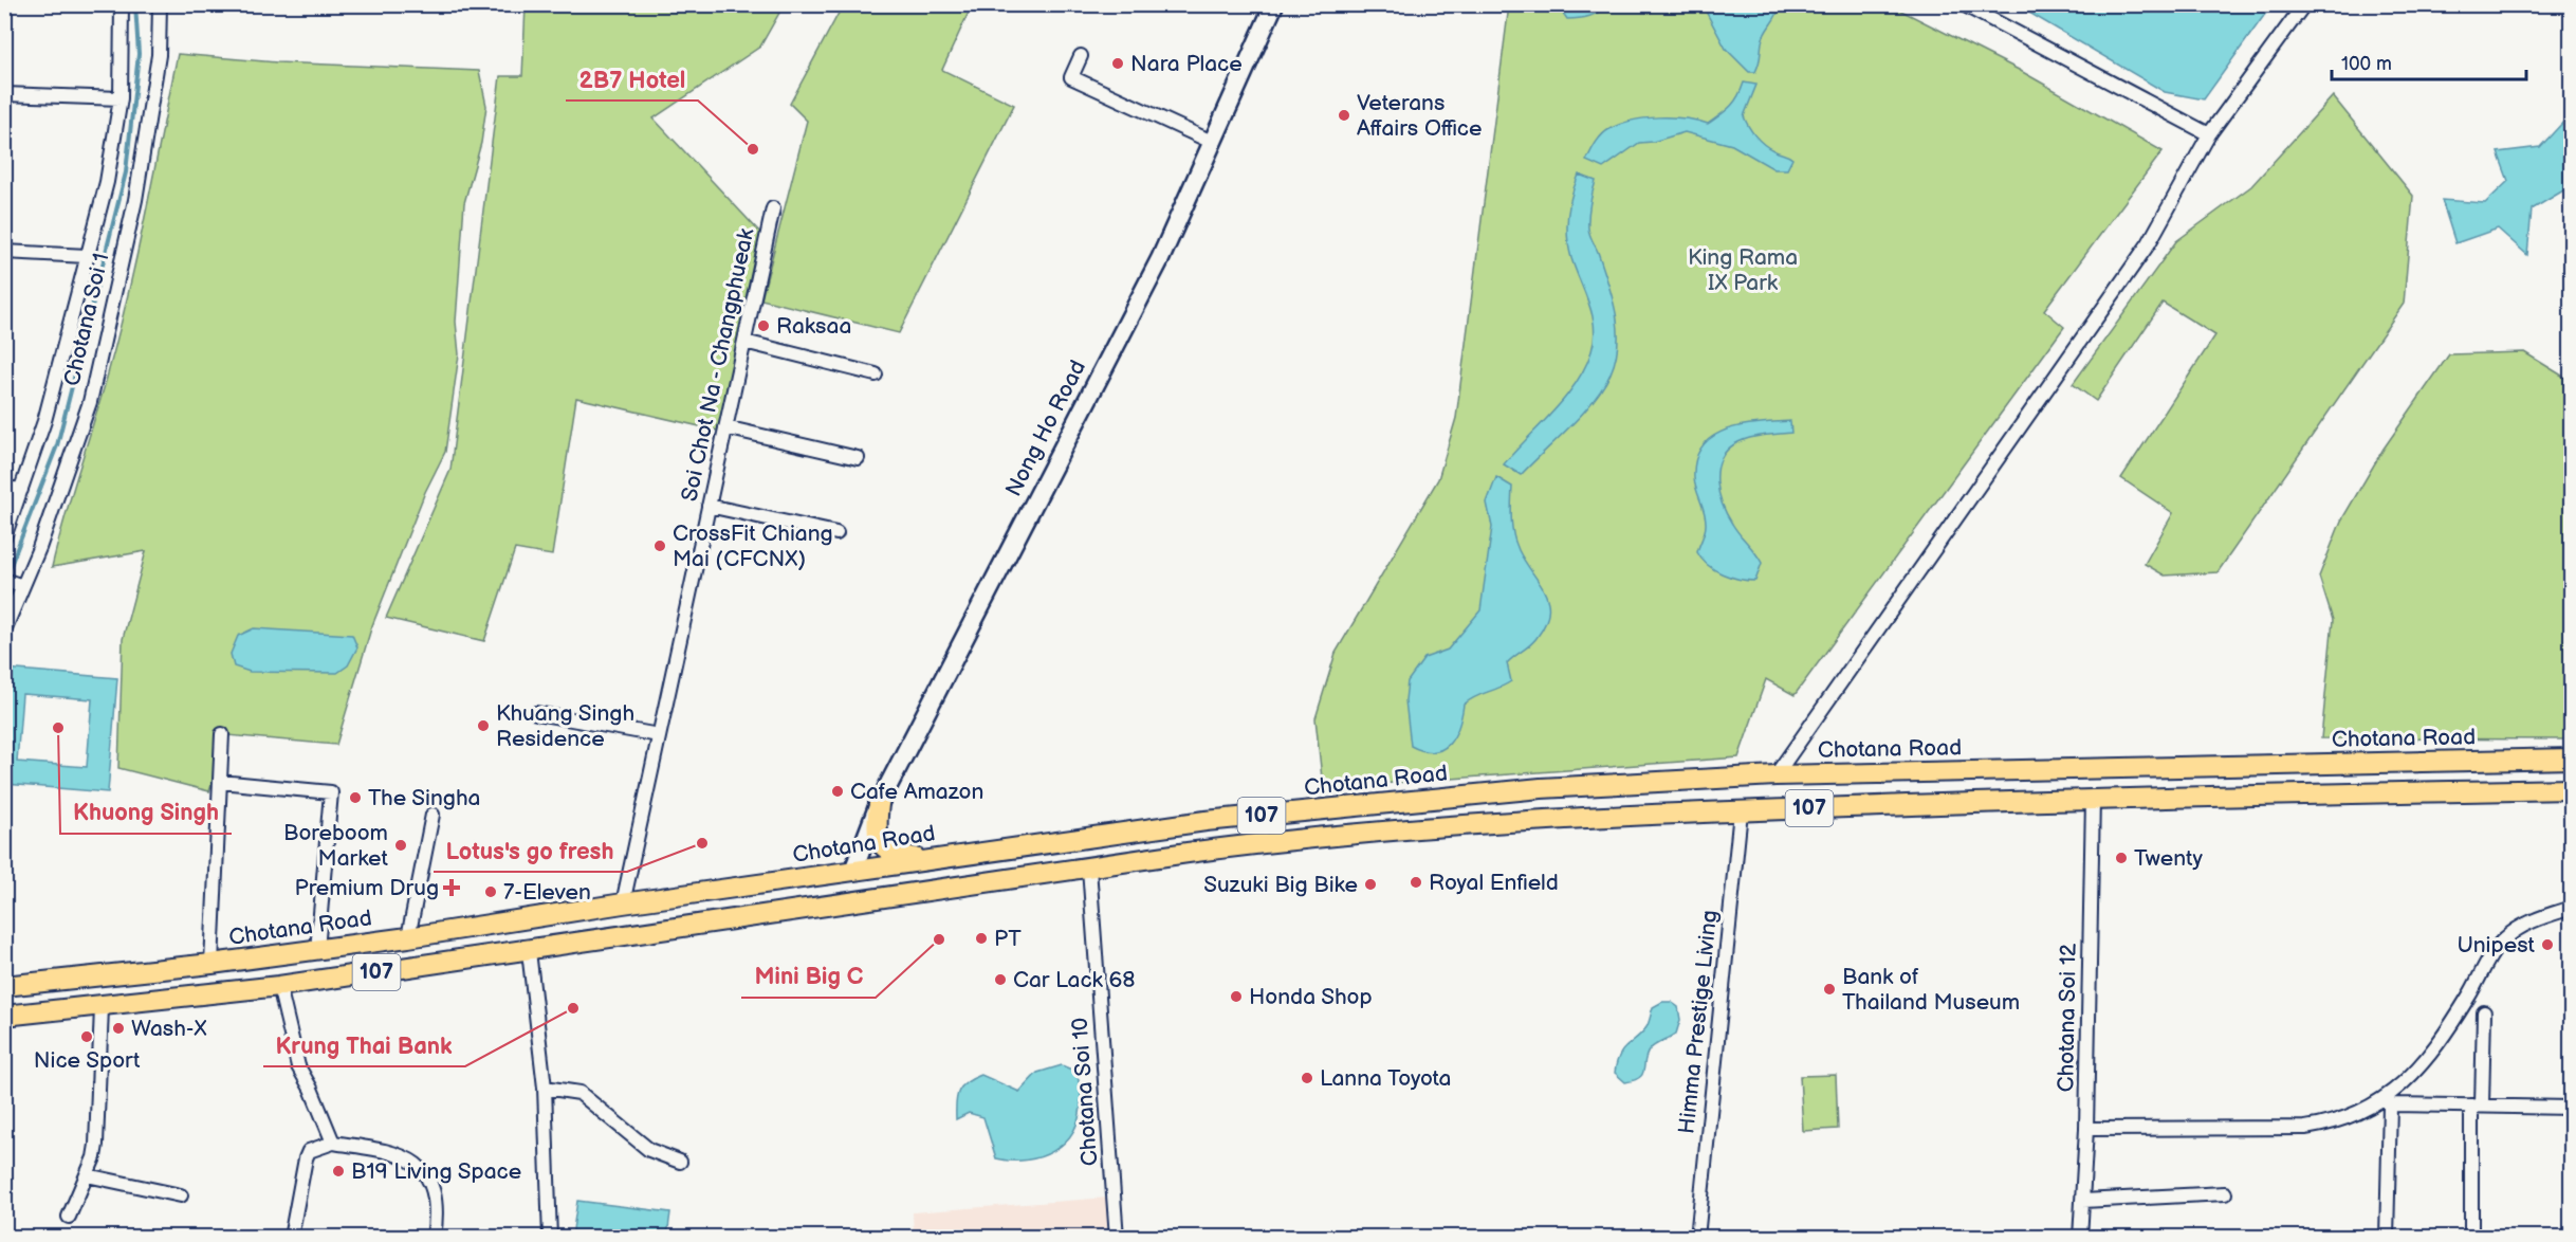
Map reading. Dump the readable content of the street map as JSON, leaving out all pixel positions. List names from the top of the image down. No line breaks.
{"streets":{"main road":["Nong Ho Road","Chotana Road","107"],"street":["Chotana Soi 1","Soi Chot Na - Changphueak","Chotana Soi 12","Himma Prestige Living","Chotana Soi 10"]},"crossings":[["Soi Chot Na - Changphueak","Chotana Road"],["Nong Ho Road","Chotana Road"],["107","Chotana Soi 12"],["107","Himma Prestige Living"],["107","Chotana Soi 10"]],"parks":["King Rama IX Park"],"places":{"other":["Nara Place","Veterans Affairs Office","2B7 Hotel","Raksaa","CrossFit Chiang Mai (CFCNX)","Khuang Singh Residence","Khuong Singh","Cafe Amazon","The Singha","Lotus's go fresh","Boreboom Market","Twenty","Royal Enfield","Suzuki Big Bike","7-Eleven","PT","Mini Big C","Unipest","Car Lack 68","Bank of Thailand Museum","Honda Shop","Krung Thai Bank","Wash-X","Nice Sport","Lanna Toyota","B19 Living Space"],"health":["Premium Drug"]},"scale_bar":"100 m"}
